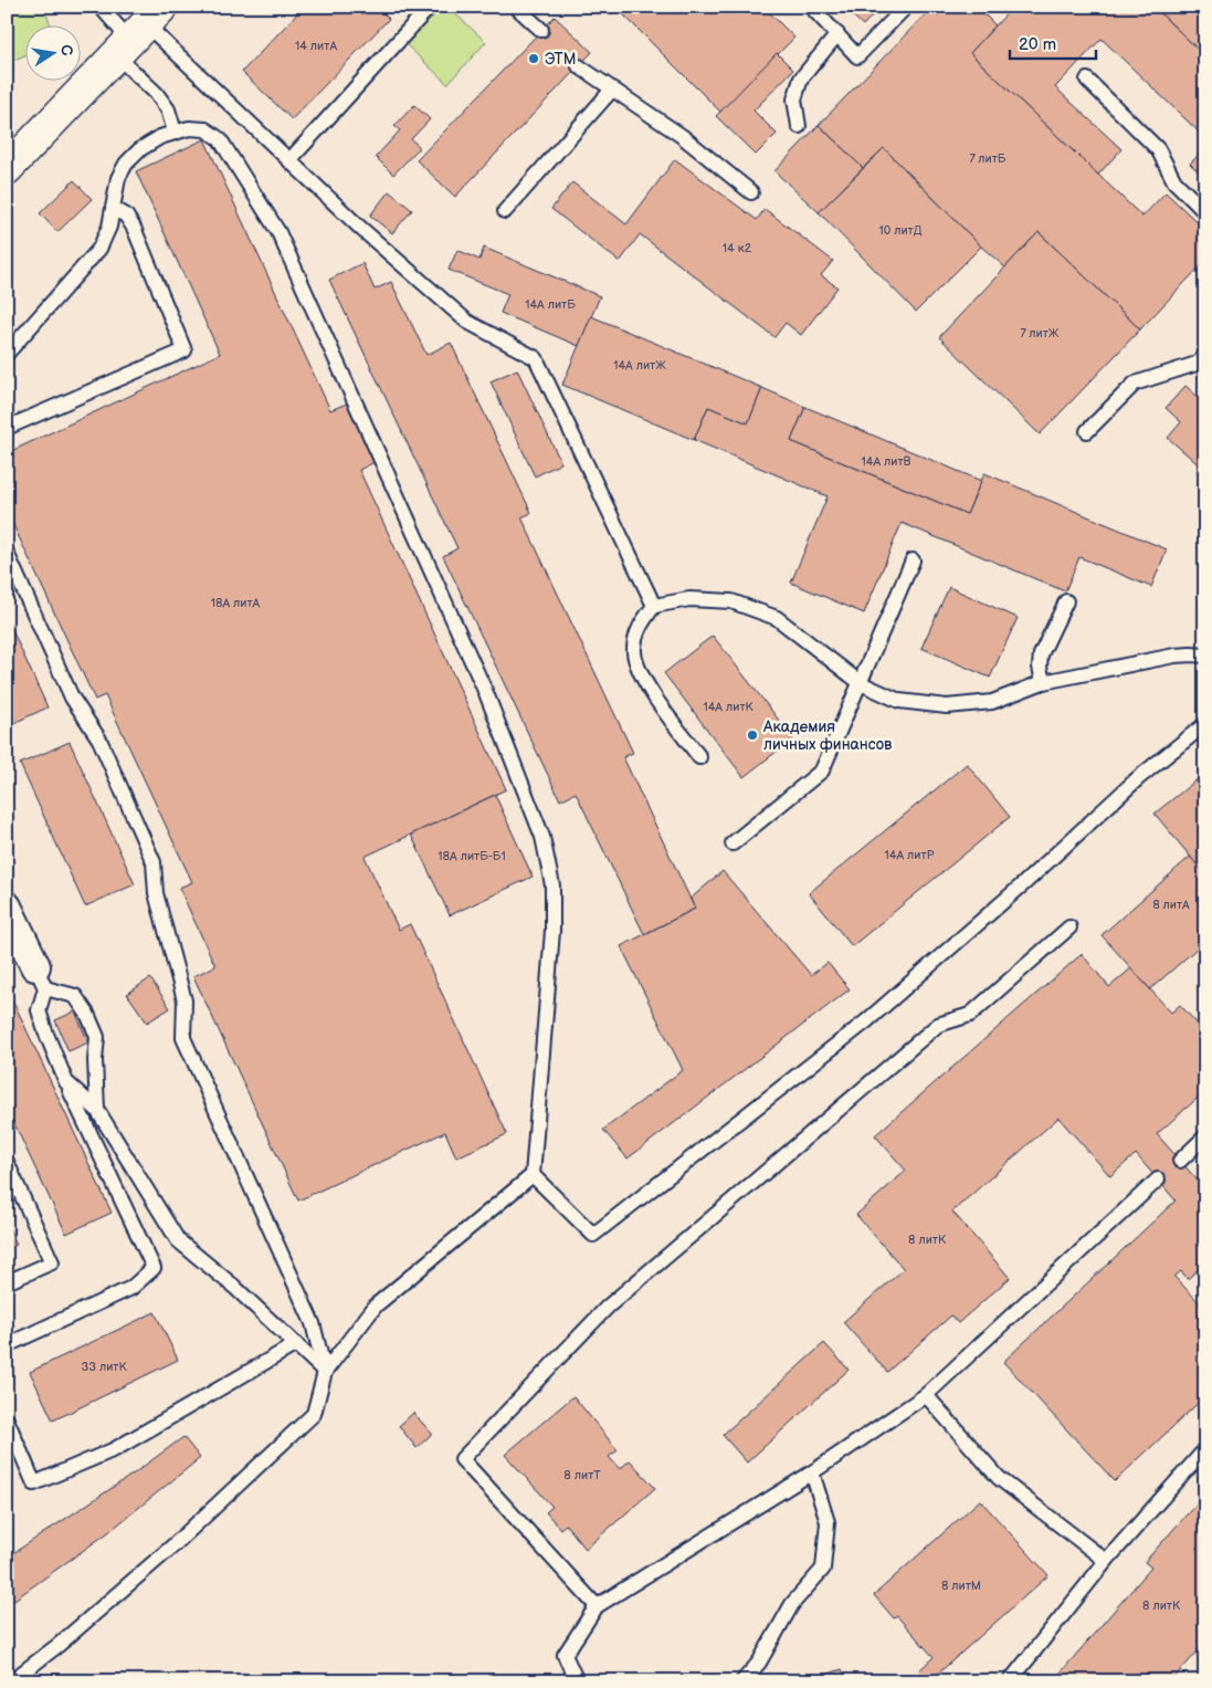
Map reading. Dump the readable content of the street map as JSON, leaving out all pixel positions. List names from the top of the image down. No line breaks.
{"places":["ЭТМ","Академия личных финансов"],"house_numbers":["14 литА","7 литБ","10 литД","14 к2","14А литБ","7 литЖ","14А литЖ","14А литВ","18А литА","14А литК","14А литР","18А литБ-Б1","8 литА","8 литК","33 литК","8 литТ","8 литМ","8 литК"],"scale_bar":"20 m","north":"right"}
